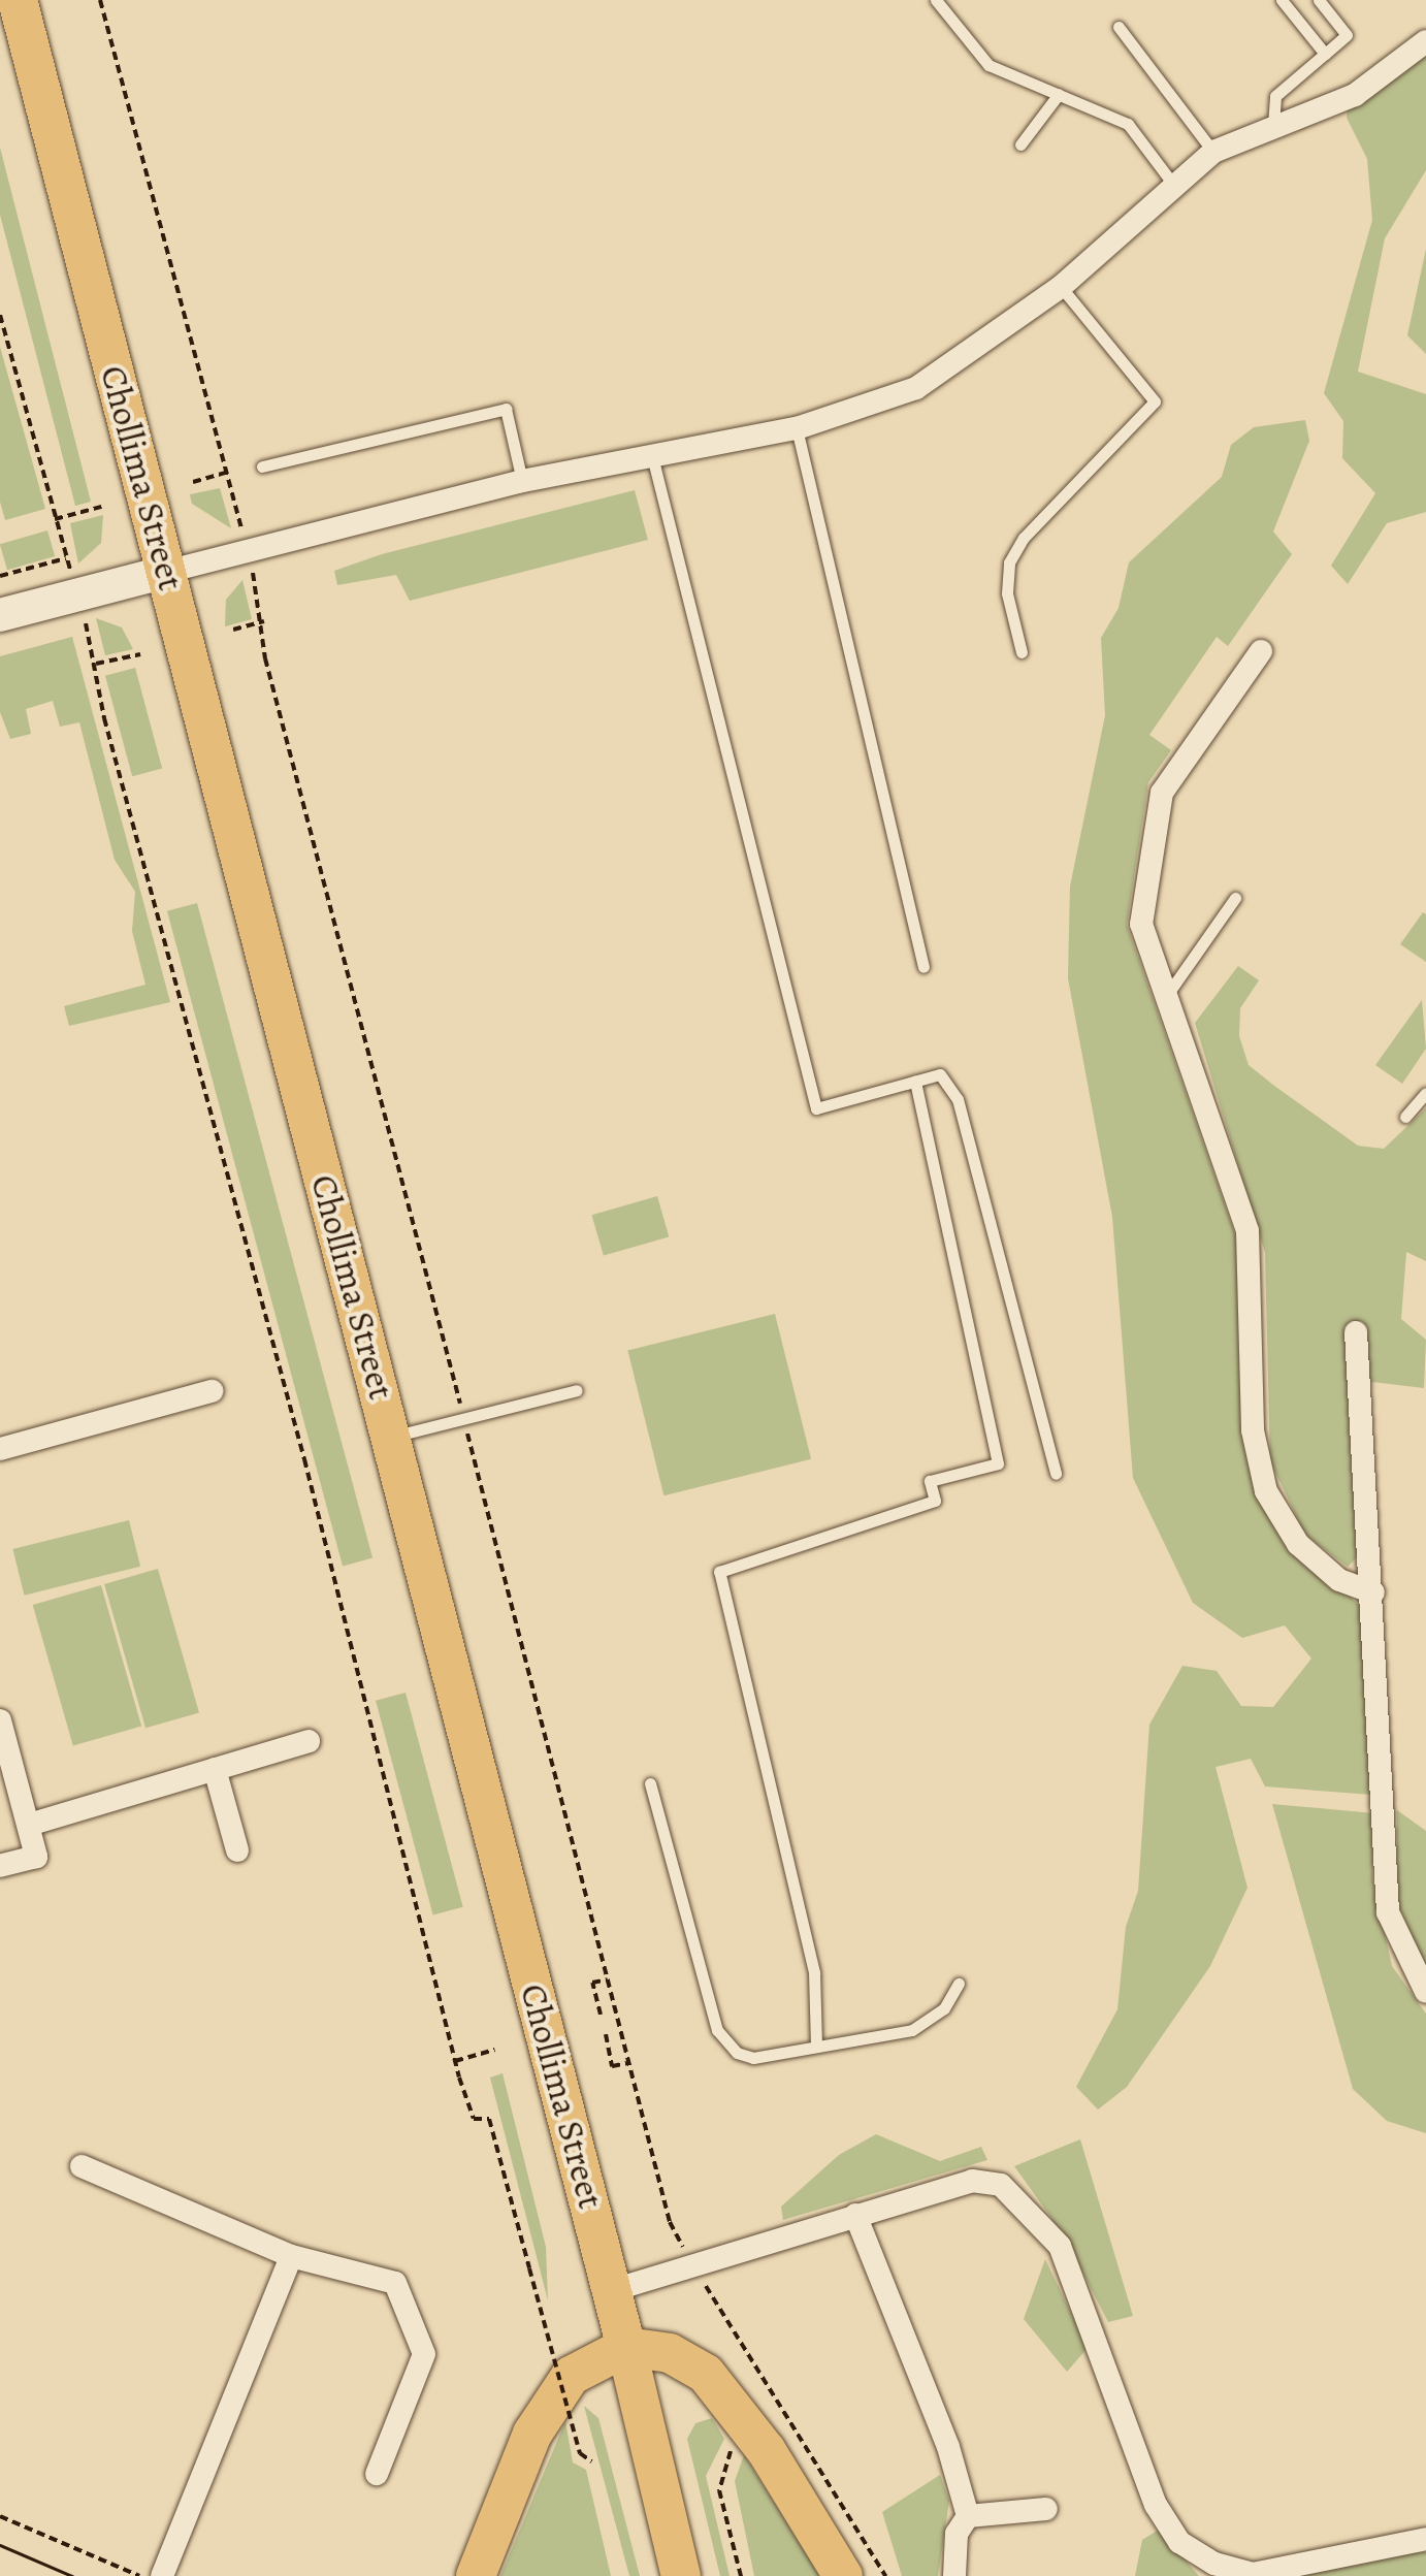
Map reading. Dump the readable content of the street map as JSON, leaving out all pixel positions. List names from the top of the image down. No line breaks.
{"streets":{"main road":["Chollima Street"]}}
